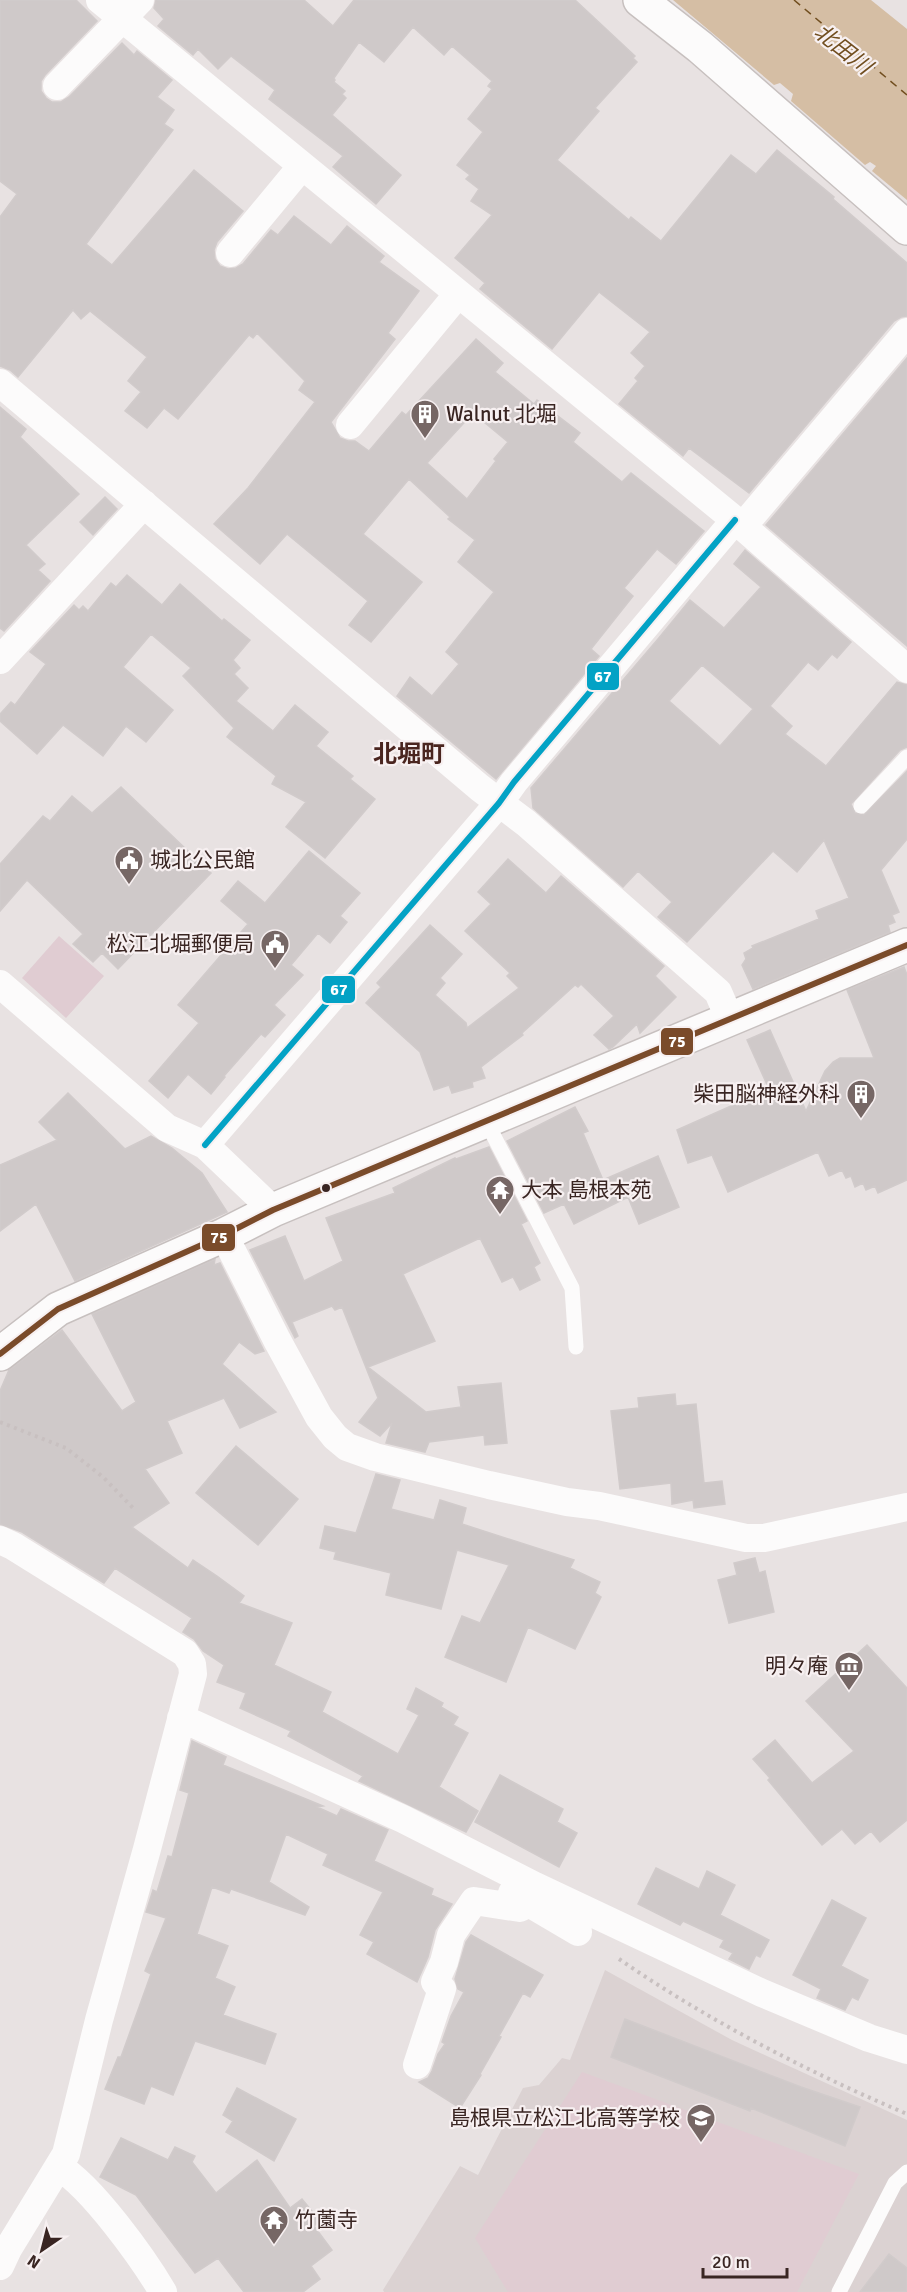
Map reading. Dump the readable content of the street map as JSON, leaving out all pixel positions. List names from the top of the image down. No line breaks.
{"districts":["北堀町"],"water":["北田川"],"places":{"building":["Walnut 北堀","柴田脳神経外科"],"public building":["城北公民館","松江北堀郵便局"],"temple":["大本 島根本苑","竹薗寺"],"museum":["明々庵"],"school or university":["島根県立松江北高等学校"]},"lines":["transit line 67","transit line 75"],"scale_bar":"20 m","north":"bottom left"}
